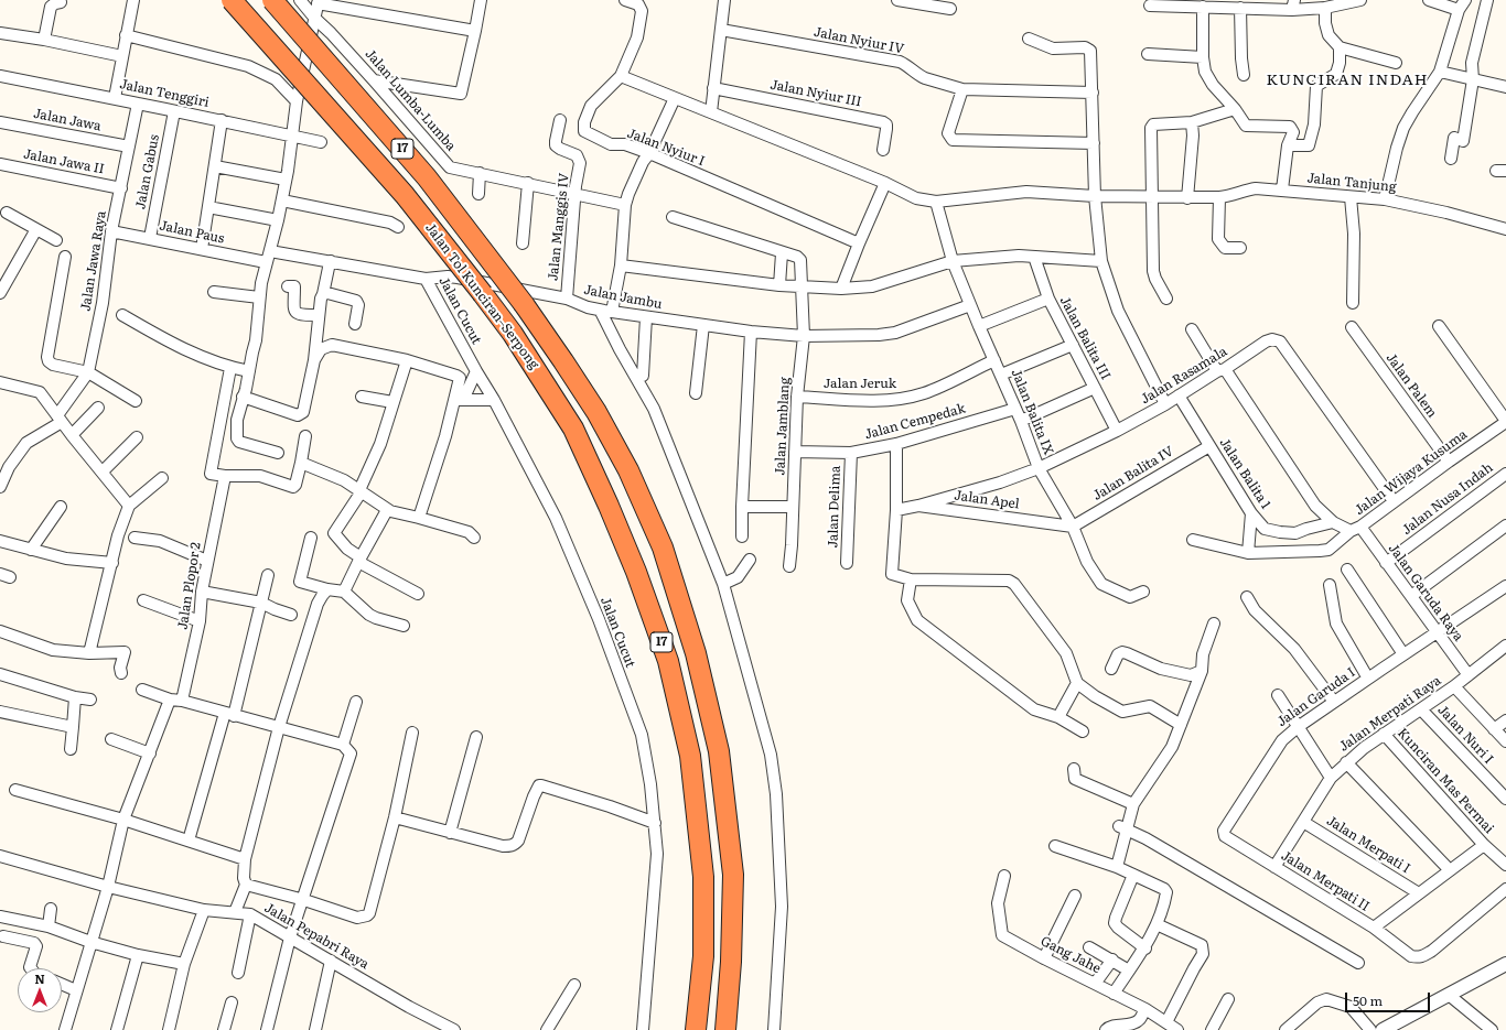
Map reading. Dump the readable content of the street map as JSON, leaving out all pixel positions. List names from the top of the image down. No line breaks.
{"streets":{"highway":["17","Jalan Tol Kunciran–Serpong"],"street":["Jalan Nyiur IV","Jalan Tenggiri","Jalan Nyiur III","Jalan Lumba-Lumba","Jalan Jawa","Jalan Nyiur I","Jalan Jawa II","Jalan Gabus","Jalan Tanjung","Jalan Manggis IV","Jalan Paus","Jalan Jawa Raya","Jalan Jambu","Jalan Cucut","Jalan Balita III","Jalan Rasamala","Jalan Jeruk","Jalan Palem","Jalan Balita IX","Jalan Cempedak","Jalan Jamblang","Jalan Wijaya Kusuma","Jalan Balita IV","Jalan Balita 1","Jalan Nusa Indah","Jalan Apel","Jalan Delima","Jalan Plopor 2","Jalan Garuda Raya","Jalan Garuda I","Jalan Merpati Raya","Jalan Nuri I","Kunciran Mas Permai","Jalan Merpati I","Jalan Merpati II","Jalan Pepabri Raya","Gang Jahe"]},"crossings":[["Jalan Tenggiri","Jalan Gabus"],["Jalan Tenggiri","Jalan Jawa Raya"],["Jalan Lumba-Lumba","Jalan Manggis IV"],["Jalan Jawa","Jalan Jawa Raya"],["Jalan Nyiur I","Jalan Tanjung"],["Jalan Jawa II","Jalan Jawa Raya"],["Jalan Gabus","Jalan Paus"],["Jalan Tanjung","Jalan Balita IX"],["Jalan Manggis IV","Jalan Jambu"],["Jalan Paus","Jalan Jawa Raya"],["Jalan Jambu","Jalan Cucut"],["Jalan Jambu","Jalan Balita IX"],["Jalan Jambu","Jalan Jamblang"],["Jalan Balita III","Jalan Rasamala"],["Jalan Rasamala","Jalan Balita IX"],["Jalan Rasamala","Jalan Wijaya Kusuma"],["Jalan Rasamala","Jalan Balita 1"],["Jalan Rasamala","Jalan Apel"],["Jalan Jeruk","Jalan Balita IX"],["Jalan Jeruk","Jalan Jamblang"],["Jalan Palem","Jalan Wijaya Kusuma"],["Jalan Balita IX","Jalan Cempedak"],["Jalan Balita IX","Jalan Balita IV"],["Jalan Balita IX","Jalan Apel"],["Jalan Cempedak","Jalan Jamblang"],["Jalan Cempedak","Jalan Delima"],["Jalan Wijaya Kusuma","Jalan Balita 1"],["Jalan Wijaya Kusuma","Jalan Garuda Raya"],["Jalan Balita IV","Jalan Balita 1"],["Jalan Balita IV","Jalan Apel"],["Jalan Nusa Indah","Jalan Garuda Raya"],["Jalan Garuda Raya","Jalan Garuda I"],["Jalan Garuda Raya","Jalan Merpati Raya"],["Jalan Garuda I","Jalan Merpati II"],["Jalan Merpati Raya","Jalan Nuri I"],["Jalan Merpati Raya","Kunciran Mas Permai"],["Jalan Merpati Raya","Jalan Merpati I"],["Jalan Merpati Raya","Jalan Merpati II"]],"districts":["KUNCIRAN INDAH"],"scale_bar":"50 m","north":"top"}
